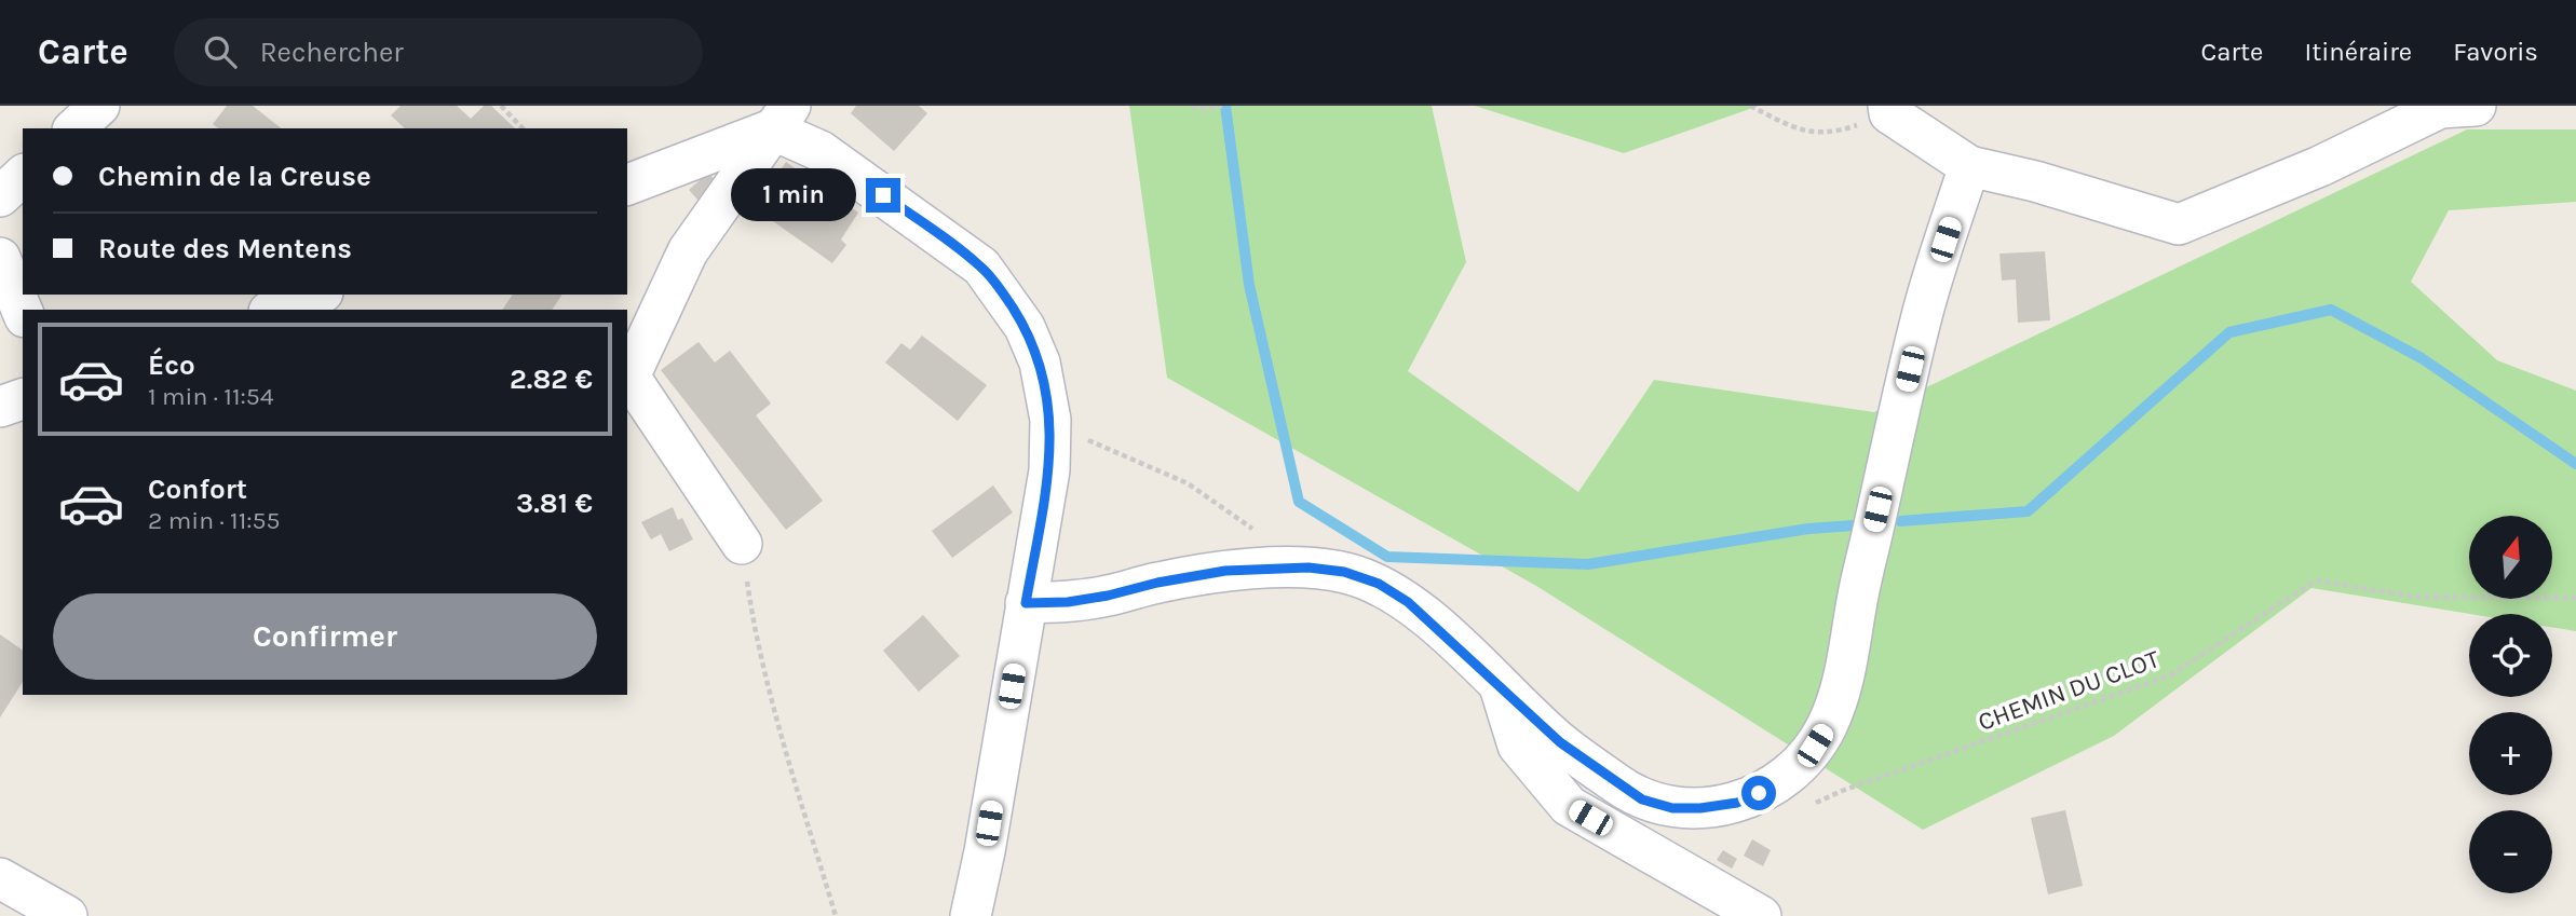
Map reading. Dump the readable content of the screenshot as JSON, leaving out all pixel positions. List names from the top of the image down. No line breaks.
{"streets":{"path":["CHEMIN DU CLOT"]},"north":"top","page":{"header":"Carte","search":"Rechercher","nav":["Carte","Itinéraire","Favoris"],"banner":["Chemin de la Creuse","Route des Mentens"],"bubble":"1 min","list":[{"name":"Éco","note":"1 min · 11:54","value":"2.82 €"},{"name":"Confort","note":"2 min · 11:55","value":"3.81 €"}],"map_buttons":["+","−"],"buttons":"Confirmer"}}
